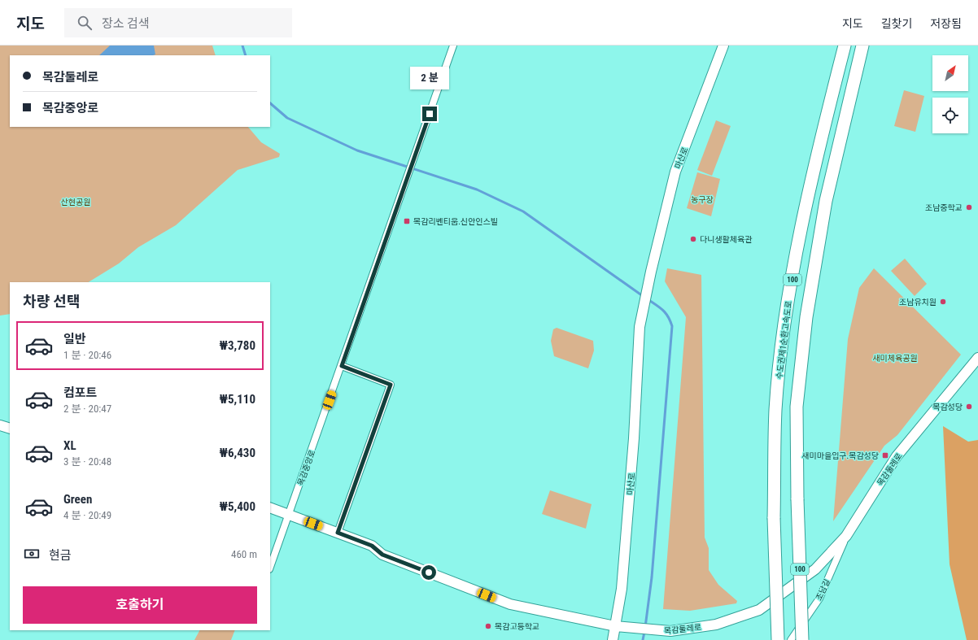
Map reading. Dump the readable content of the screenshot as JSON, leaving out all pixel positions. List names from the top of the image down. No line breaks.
{"streets":{"highway":["100","수도권제1순환고속도로"],"street":["마산로","목감중앙로","목감둘레로","조남길"]},"crossings":[["마산로","목감둘레로"],["목감중앙로","목감둘레로"],["목감둘레로","조남길"]],"parks":["농구장","산현공원","새미체육공원"],"places":{"other":["조남중학교","다니생활체육관","조남유치원","목감성당","목감고등학교"],"transit":["목감리벤티움.신안인스빌","새미마을입구.목감성당"]},"north":"top right","page":{"header":"지도","search":"장소 검색","nav":["지도","길찾기","저장됨"],"banner":["목감둘레로","목감중앙로"],"bubble":"2 분","heading":"차량 선택","list":[{"name":"일반","note":"1 분 · 20:46","value":"₩3,780"},{"name":"컴포트","note":"2 분 · 20:47","value":"₩5,110"},{"name":"XL","note":"3 분 · 20:48","value":"₩6,430"},{"name":"Green","note":"4 분 · 20:49","value":"₩5,400"}],"pay":["현금","460 m"],"buttons":"호출하기"}}
